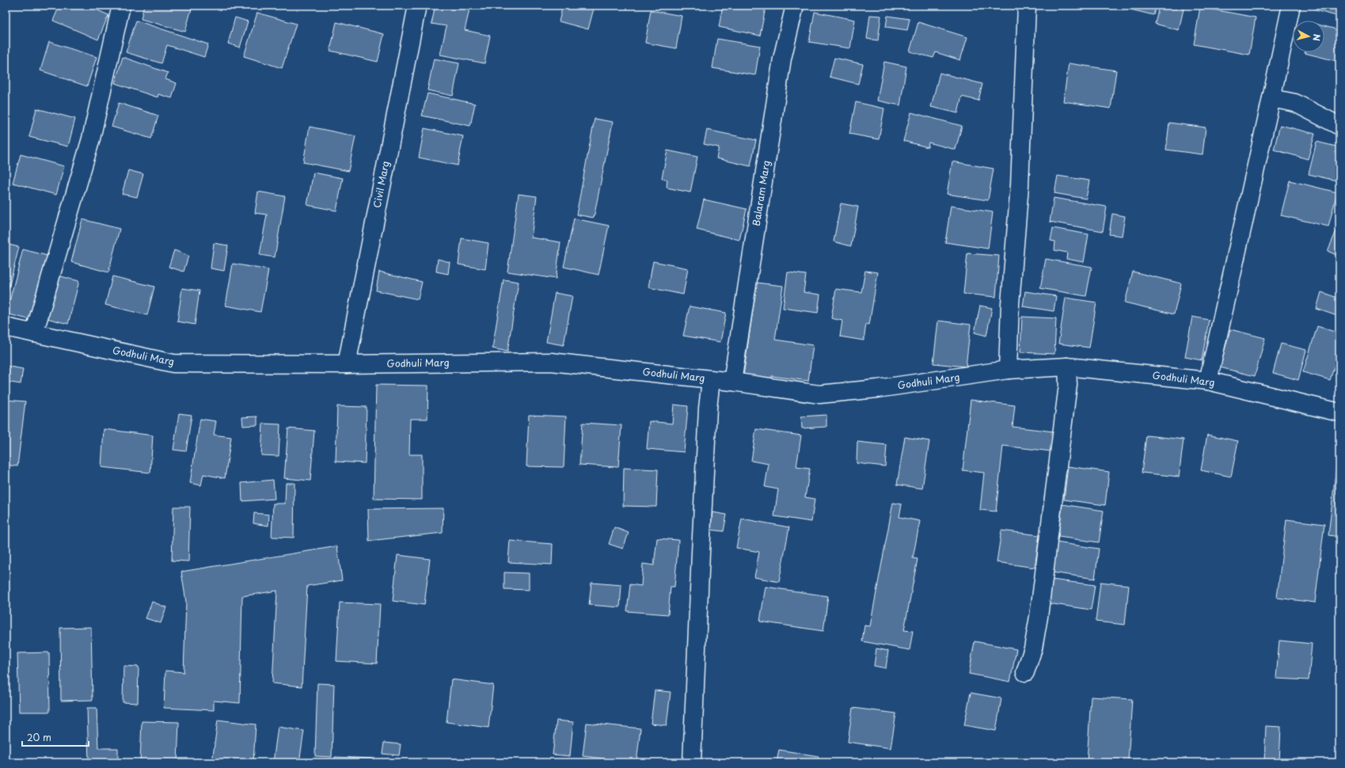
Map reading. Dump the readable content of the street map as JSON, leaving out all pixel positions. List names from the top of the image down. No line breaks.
{"streets":{"street":["Civil Marg","Balaram Marg","Godhuli Marg"]},"crossings":[["Civil Marg","Godhuli Marg"],["Balaram Marg","Godhuli Marg"]],"scale_bar":"20 m","north":"right"}
